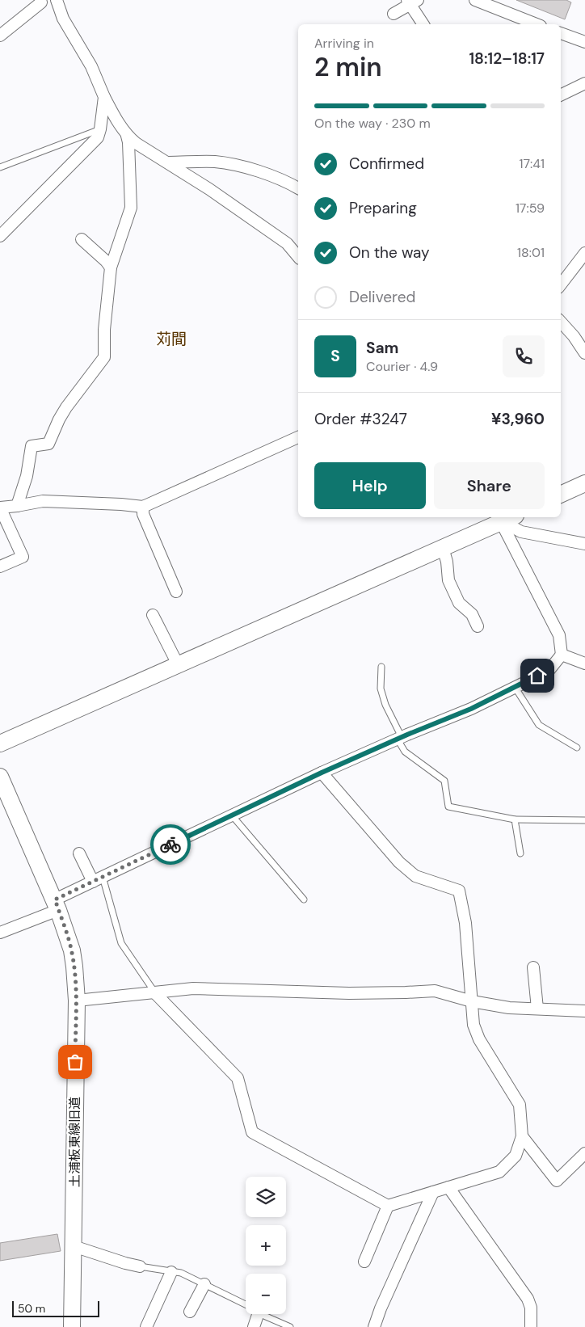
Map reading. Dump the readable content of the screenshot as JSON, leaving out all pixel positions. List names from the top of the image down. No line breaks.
{"streets":{"street":["土浦板東線旧道"]},"districts":["苅間"],"scale_bar":"50 m","page":{"heading":["2 min","Arriving in","18:12–18:17"],"panel":["Sam","Courier · 4.9","Order #3247","¥3,960"],"bar":"On the way · 230 m","list":[["Confirmed","17:41"],["Preparing","17:59"],["On the way","18:01"],"Delivered"],"round":"S","buttons":["Help","Share"],"map_buttons":["+","−"],"scale":"50 m"}}
